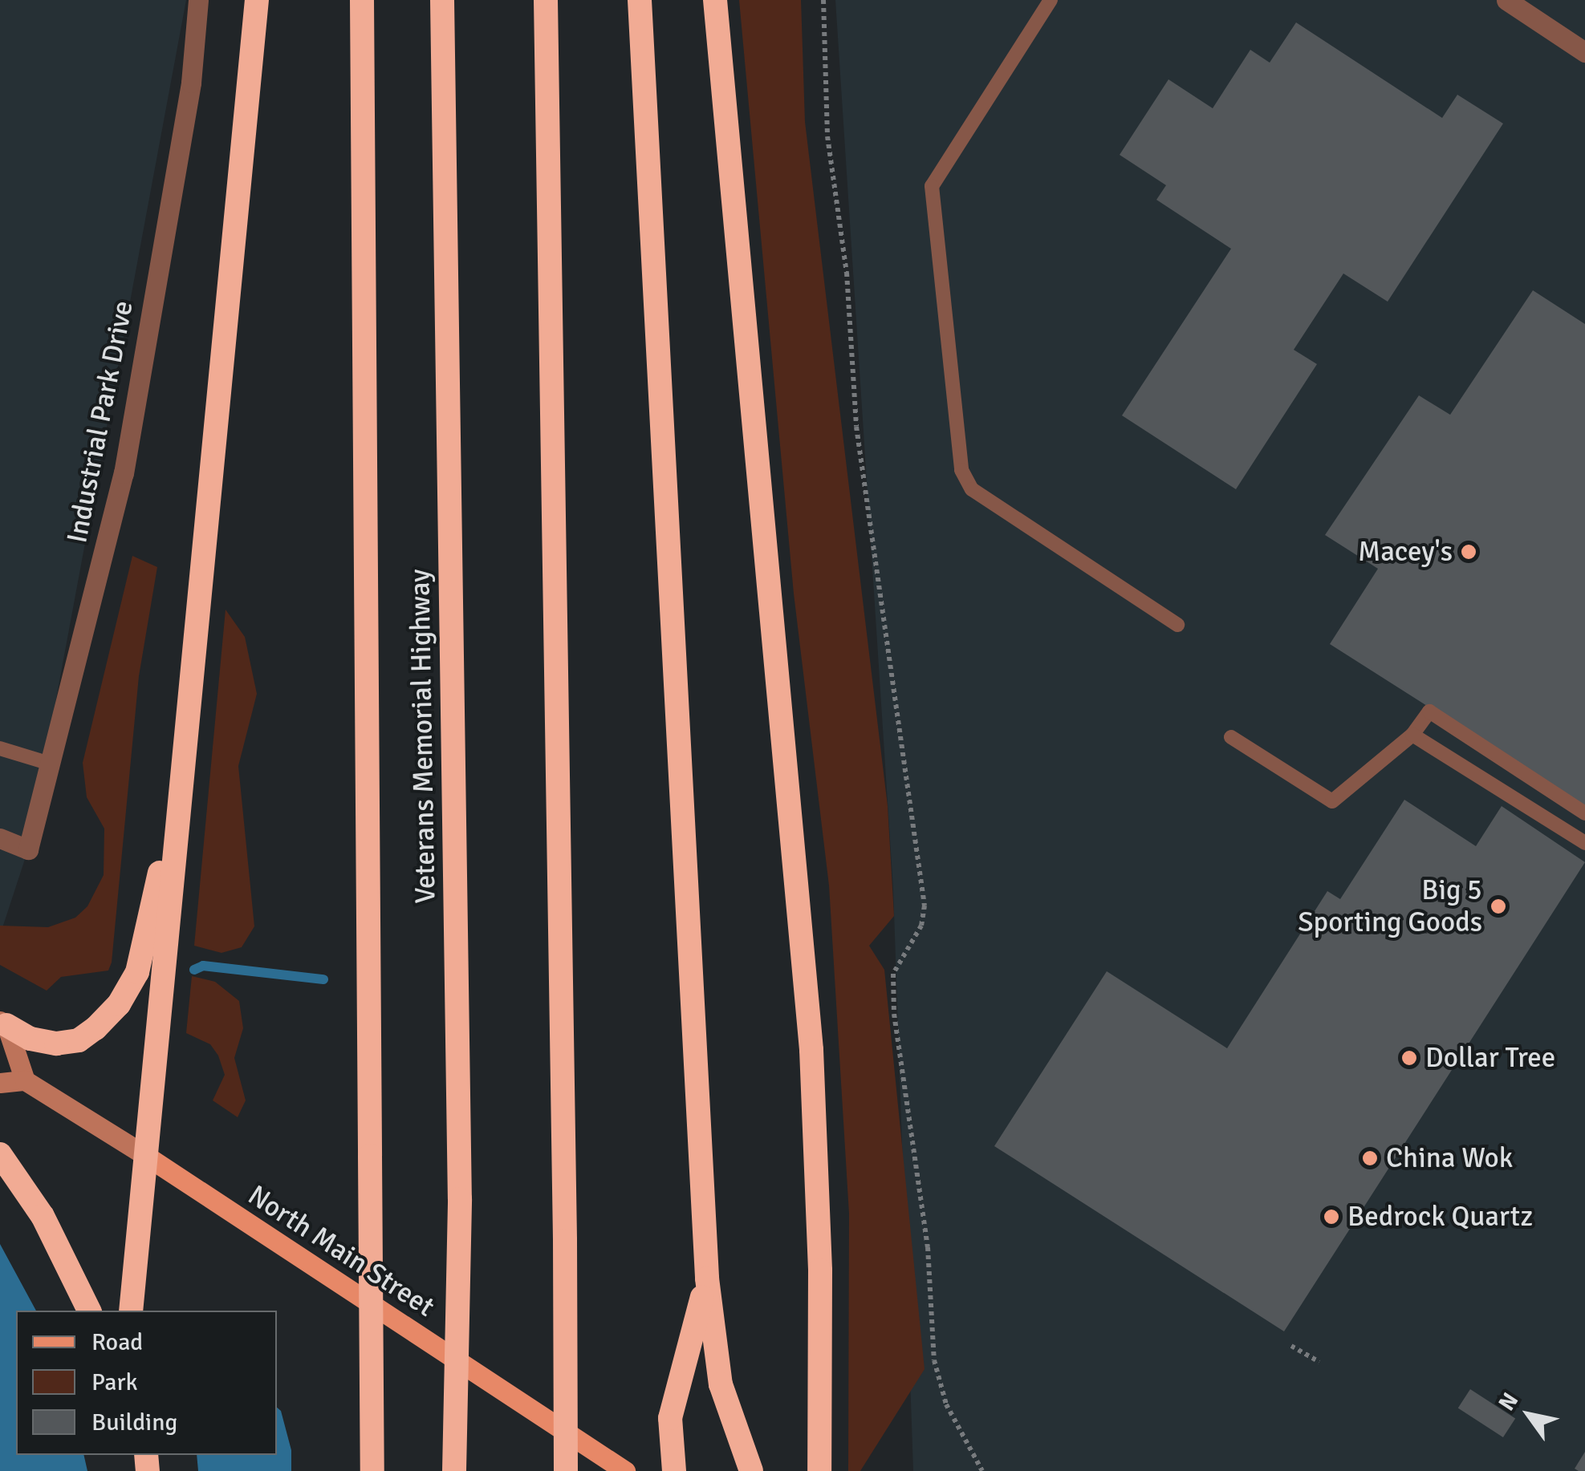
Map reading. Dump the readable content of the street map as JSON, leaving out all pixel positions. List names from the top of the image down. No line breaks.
{"streets":{"highway":["Veterans Memorial Highway"],"main road":["North Main Street"],"street":["Industrial Park Drive"]},"places":["Macey's","Big 5 Sporting Goods","Dollar Tree","China Wok","Bedrock Quartz"],"legend":["Road","Park","Building"],"north":"top left"}
